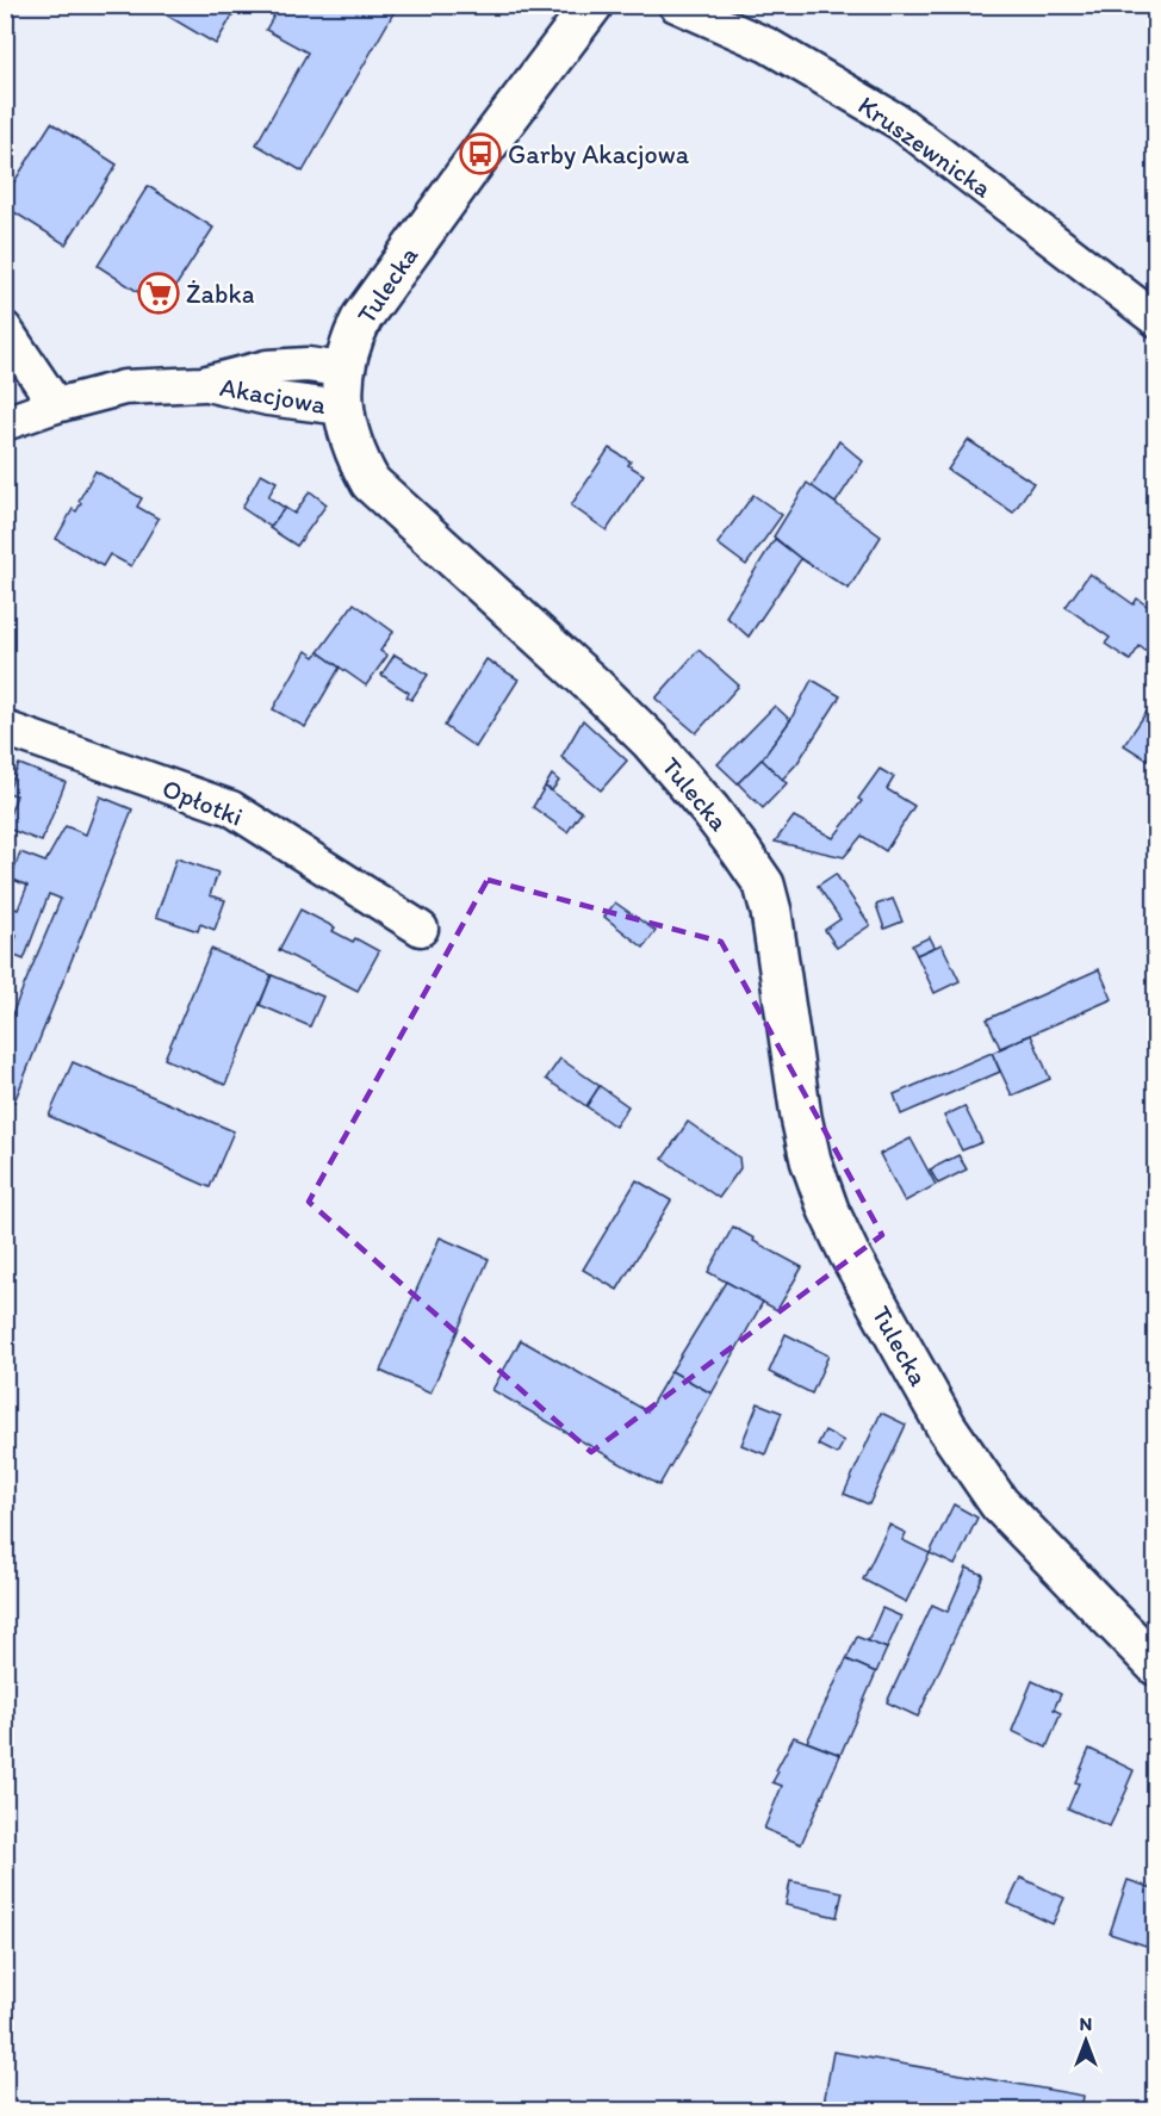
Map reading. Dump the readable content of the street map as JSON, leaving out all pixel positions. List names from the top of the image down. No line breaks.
{"streets":{"street":["Kruszewnicka","Tulecka","Akacjowa","Opłotki"]},"crossings":[["Tulecka","Akacjowa"]],"places":{"bus stop":["Garby Akacjowa"],"supermarket":["Żabka"]},"north":"top"}
